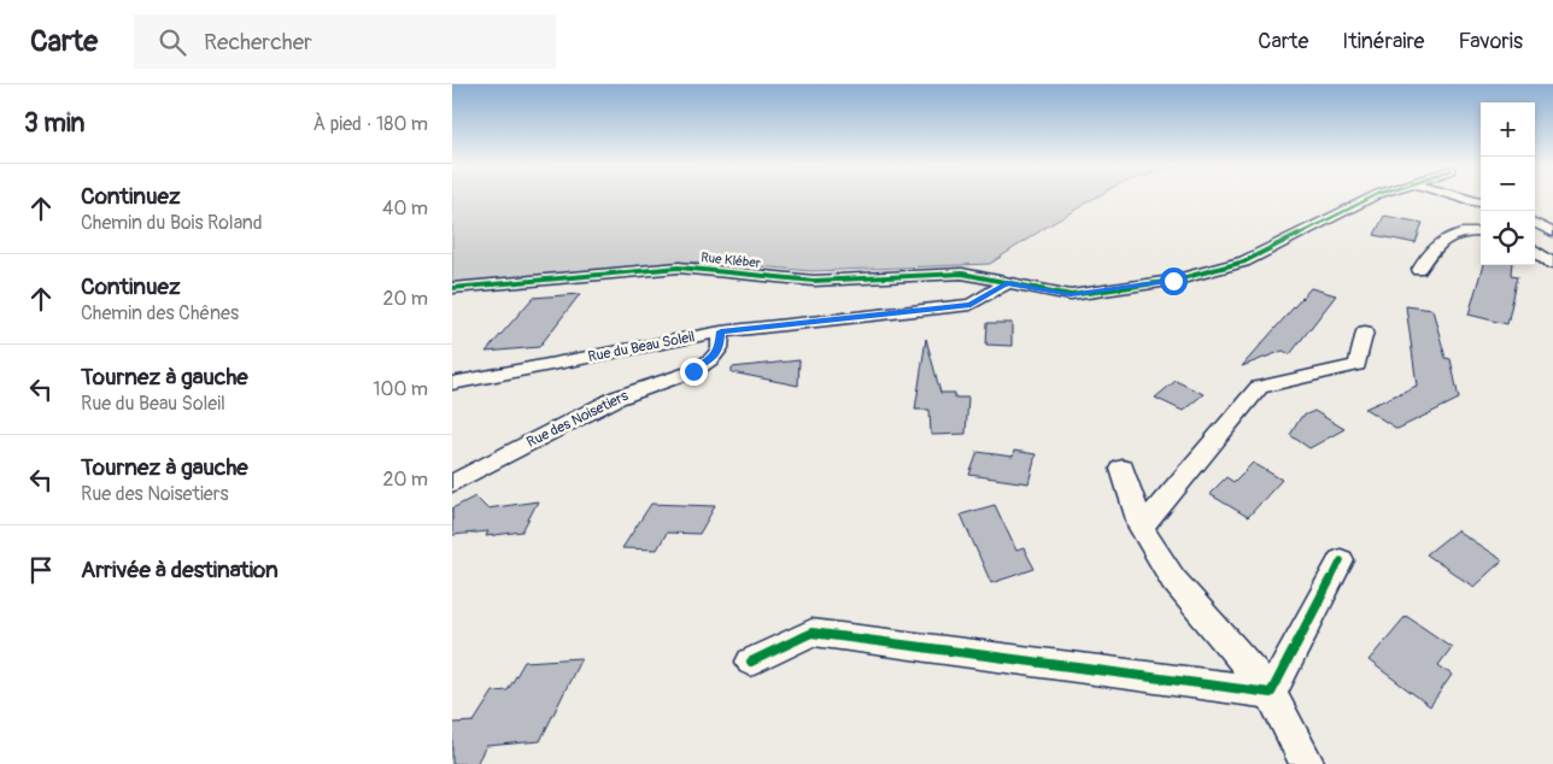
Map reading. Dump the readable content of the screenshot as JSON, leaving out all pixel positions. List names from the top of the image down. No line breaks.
{"streets":{"street":["Rue Kléber","Rue du Beau Soleil","Rue des Noisetiers"]},"crossings":[["Rue Kléber","Rue du Beau Soleil"],["Rue du Beau Soleil","Rue des Noisetiers"]],"page":{"header":"Carte","search":"Rechercher","nav":["Carte","Itinéraire","Favoris"],"heading":["3 min","À pied · 180 m"],"map_buttons":["+","−"],"list":[["Continuez","Chemin du Bois Roland","40 m"],["Continuez","Chemin des Chênes","20 m"],["Tournez à gauche","Rue du Beau Soleil","100 m"],["Tournez à gauche","Rue des Noisetiers","20 m"],"Arrivée à destination"]}}
